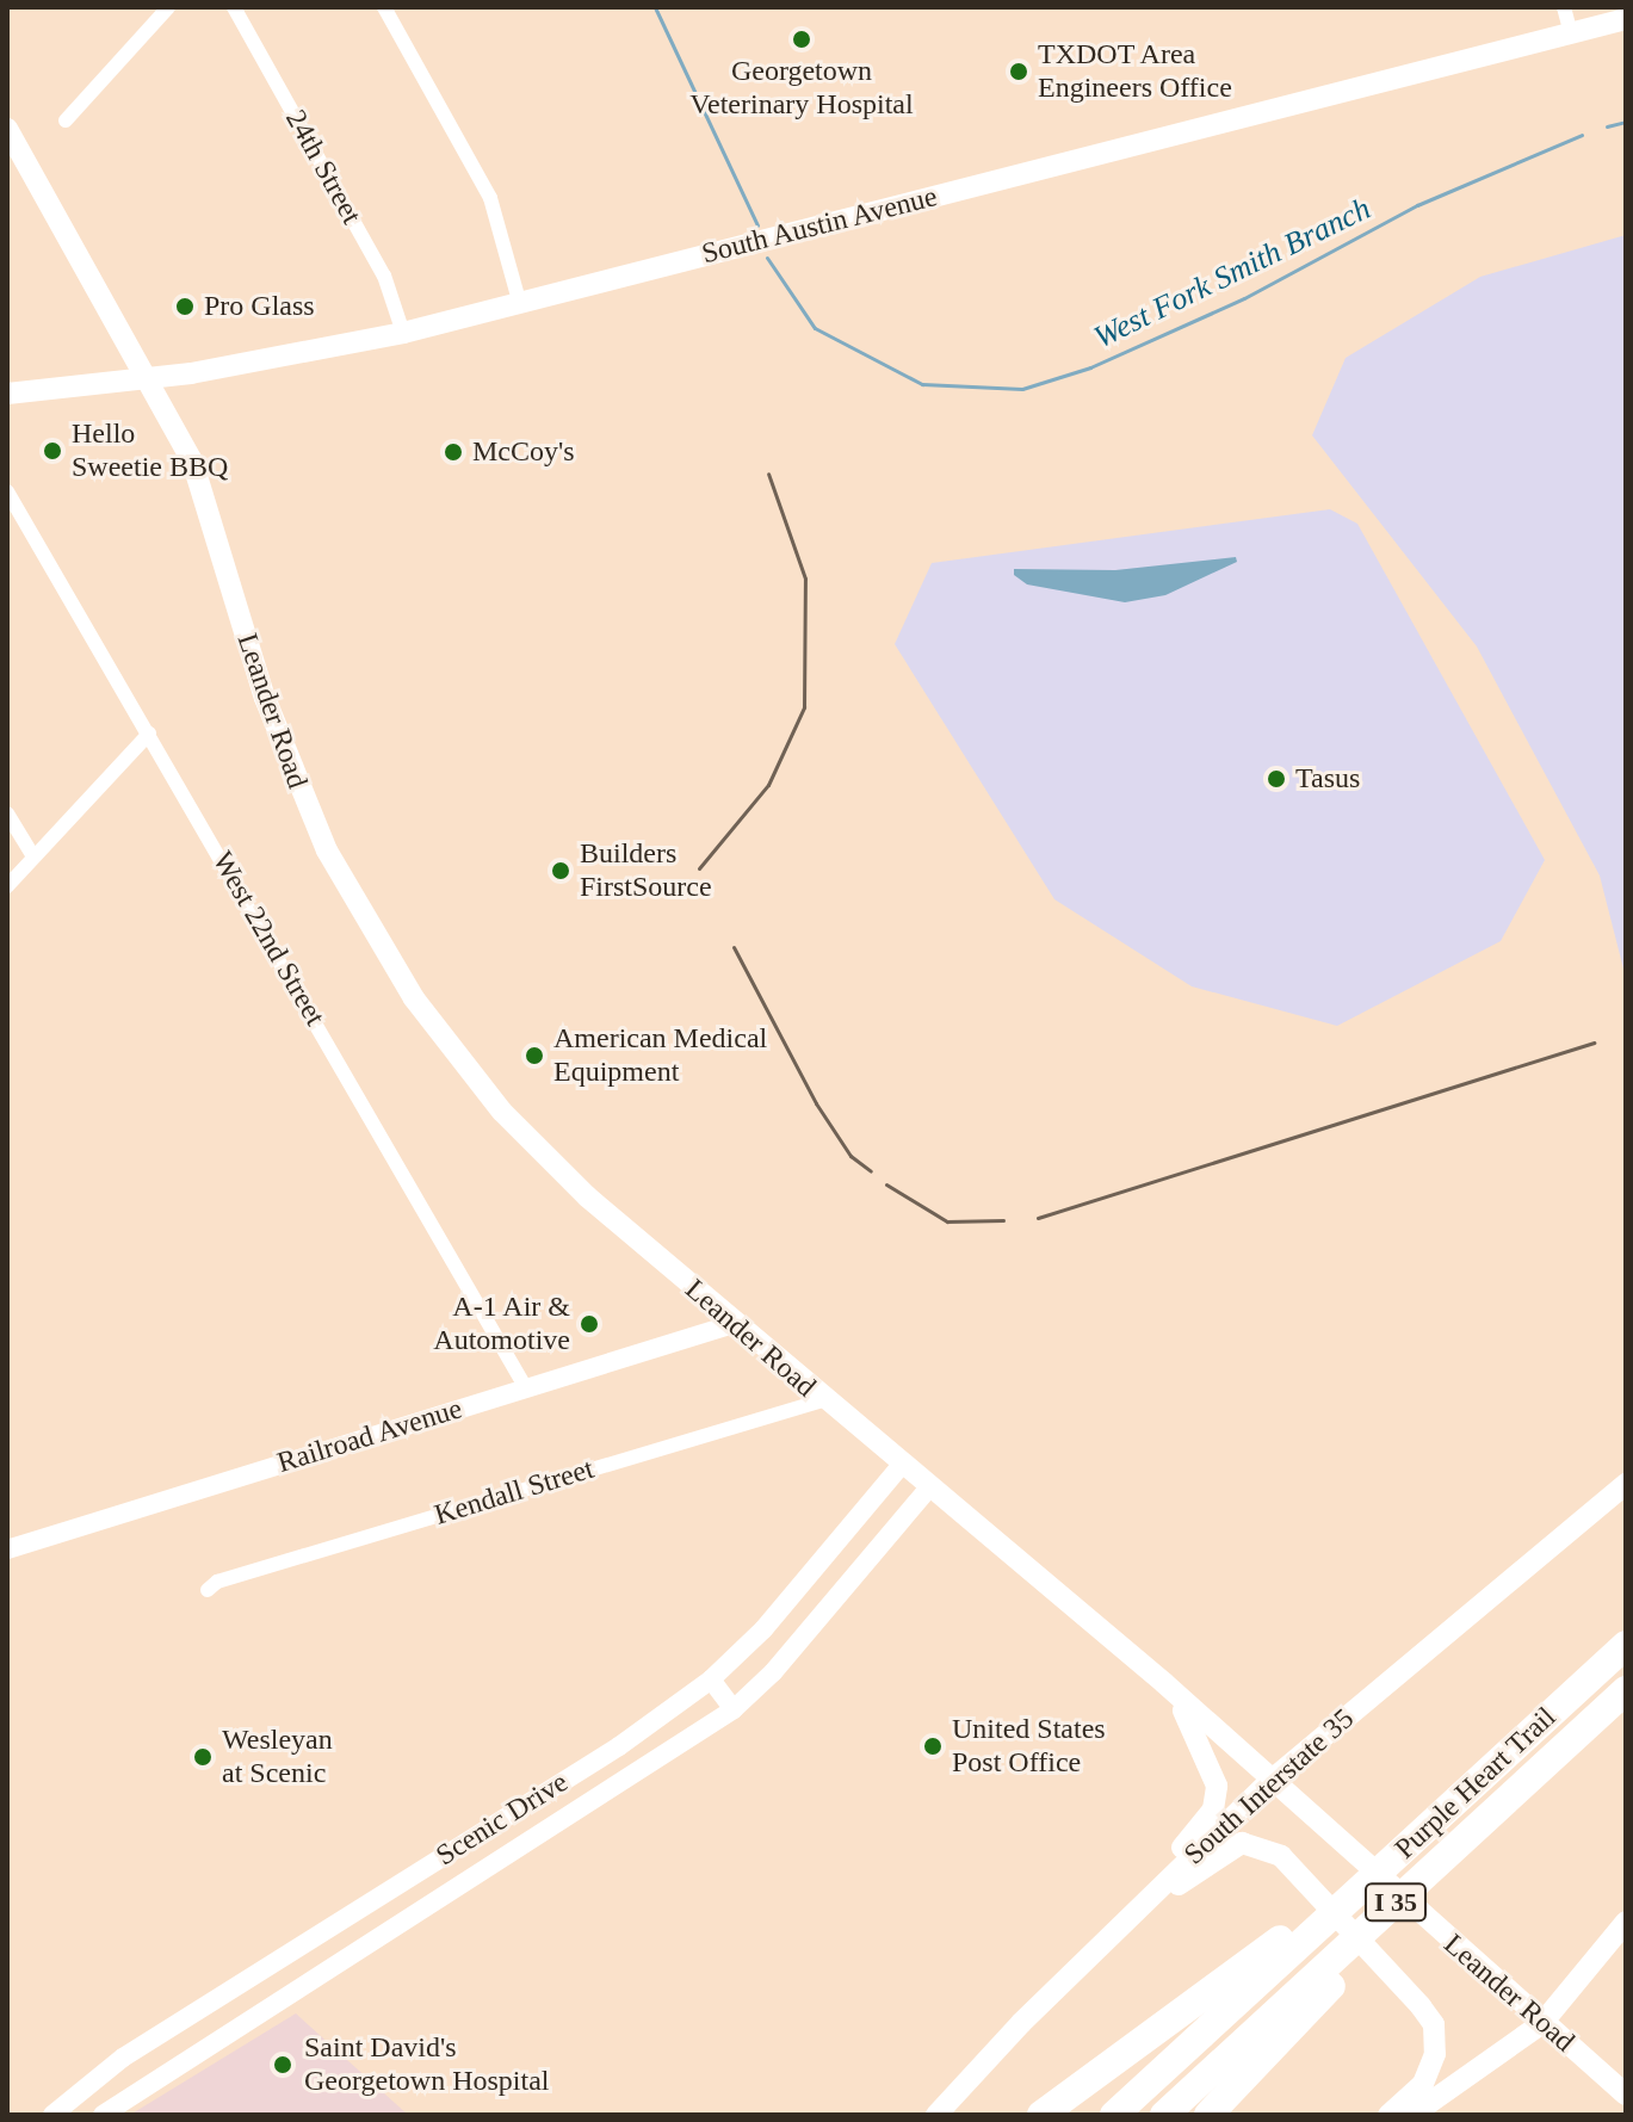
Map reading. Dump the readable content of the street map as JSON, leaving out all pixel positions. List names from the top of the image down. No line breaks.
{"streets":{"highway":["Purple Heart Trail","I 35"],"main road":["South Austin Avenue","Leander Road","South Interstate 35"],"street":["24th Street","West 22nd Street","Railroad Avenue","Kendall Street","Scenic Drive"]},"crossings":[["24th Street","South Austin Avenue"],["South Austin Avenue","Leander Road"],["Leander Road","Railroad Avenue"],["Leander Road","Kendall Street"],["Leander Road","South Interstate 35"],["Leander Road","Scenic Drive"],["West 22nd Street","Railroad Avenue"]],"water":["West Fork Smith Branch"],"places":["Georgetown Veterinary Hospital","TXDOT Area Engineers Office","Pro Glass","Hello Sweetie BBQ","McCoy's","Tasus","Builders FirstSource","American Medical Equipment","A-1 Air & Automotive","United States Post Office","Wesleyan at Scenic","Saint David's Georgetown Hospital"]}
